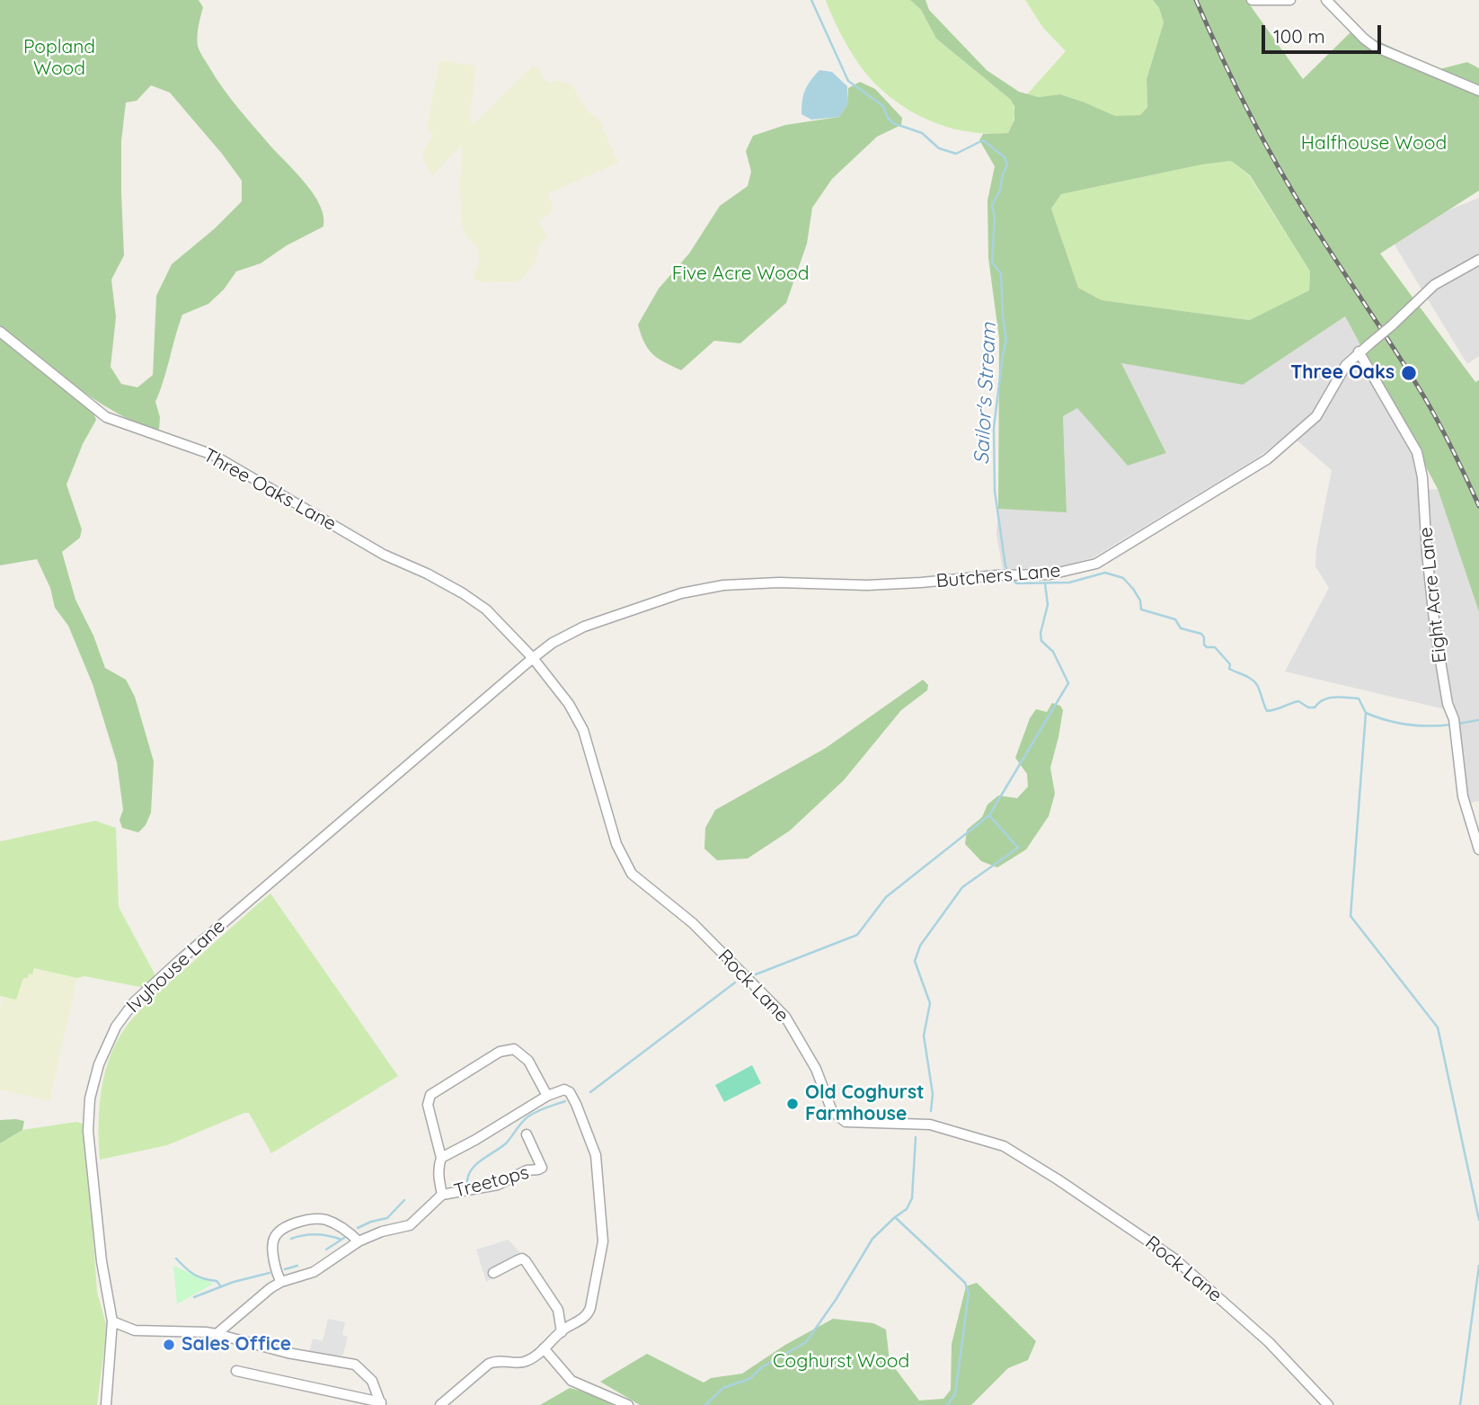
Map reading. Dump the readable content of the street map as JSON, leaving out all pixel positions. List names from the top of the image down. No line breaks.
{"streets":{"street":["Three Oaks Lane","Butchers Lane","Eight Acre Lane","Ivyhouse Lane","Rock Lane","Treetops"]},"crossings":[["Three Oaks Lane","Butchers Lane"],["Three Oaks Lane","Ivyhouse Lane"],["Three Oaks Lane","Rock Lane"],["Butchers Lane","Eight Acre Lane"],["Butchers Lane","Ivyhouse Lane"],["Butchers Lane","Rock Lane"],["Ivyhouse Lane","Rock Lane"]],"water":["Sailor's Stream"],"parks":["Popland Wood","Halfhouse Wood","Five Acre Wood","Coghurst Wood"],"places":["Three Oaks","Old Coghurst Farmhouse","Sales Office"],"scale_bar":"100 m"}
